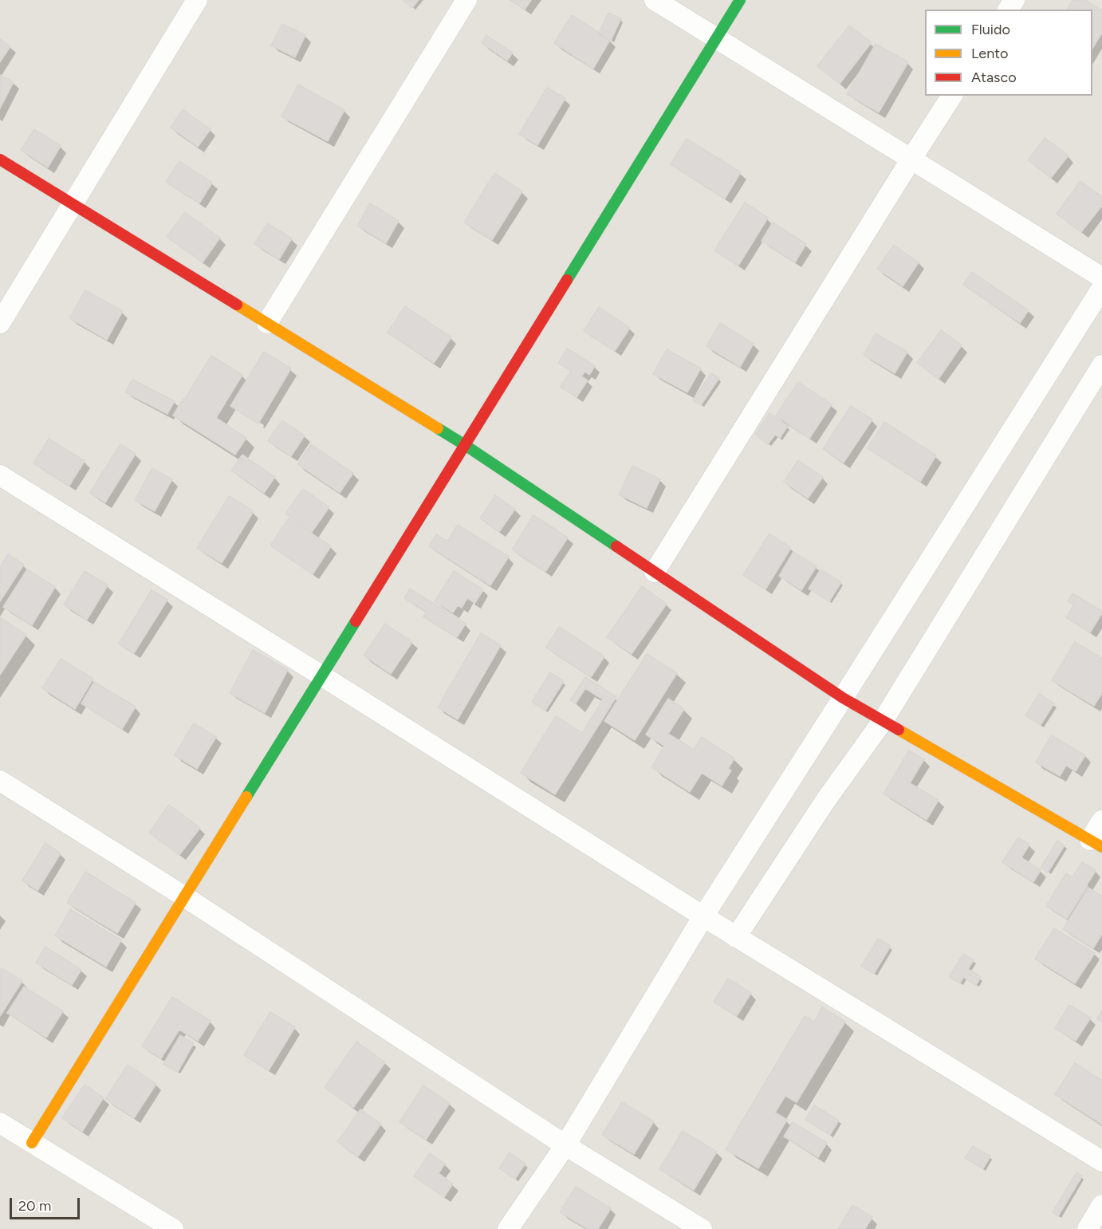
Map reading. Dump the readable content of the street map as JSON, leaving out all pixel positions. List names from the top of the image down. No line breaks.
{"legend":["Fluido","Lento","Atasco"],"scale_bar":"20 m"}
